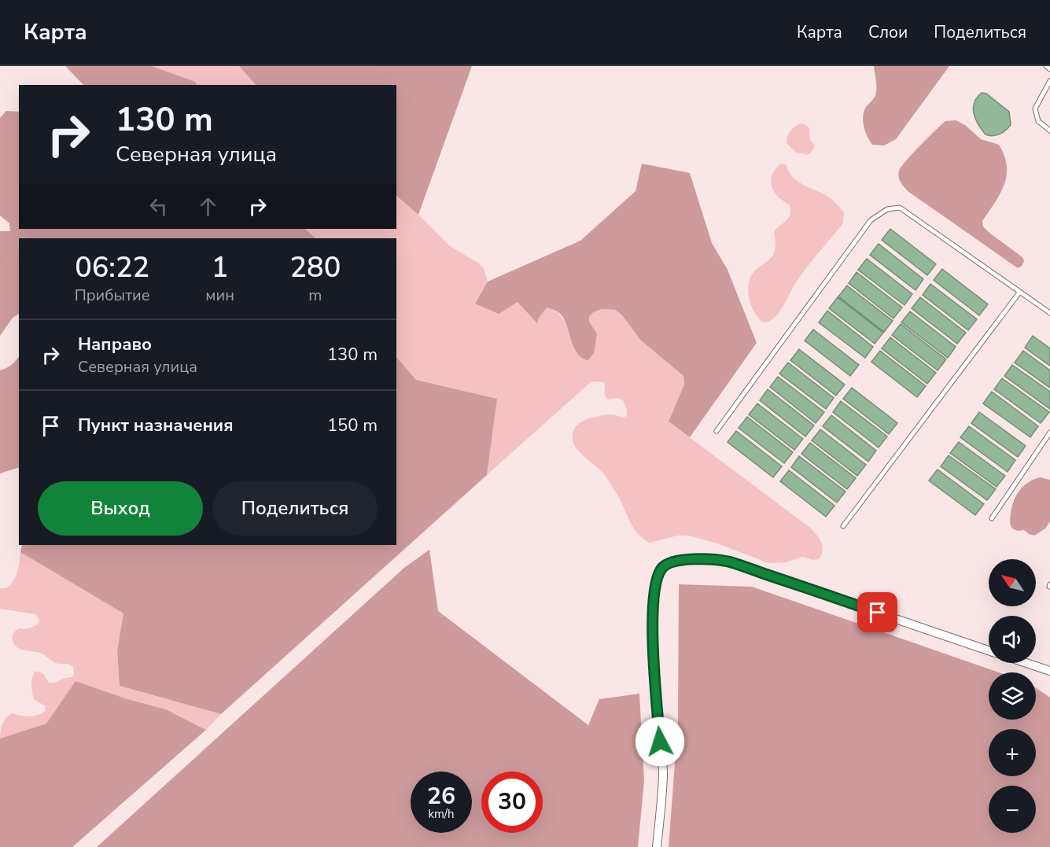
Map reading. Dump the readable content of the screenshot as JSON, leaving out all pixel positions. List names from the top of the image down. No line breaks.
{"north":"top left","page":{"header":"Карта","nav":["Карта","Слои","Поделиться"],"turn":["130 m","Северная улица"],"eta":["06:22","Прибытие","1","мин","280","m"],"list":[{"name":"Направо","note":"Северная улица","value":"130 m"},{"name":"Пункт назначения","value":"150 m"}],"buttons":["Выход","Поделиться"],"map_buttons":["+","−"],"speed":"26 km/h","limit":"30"}}
